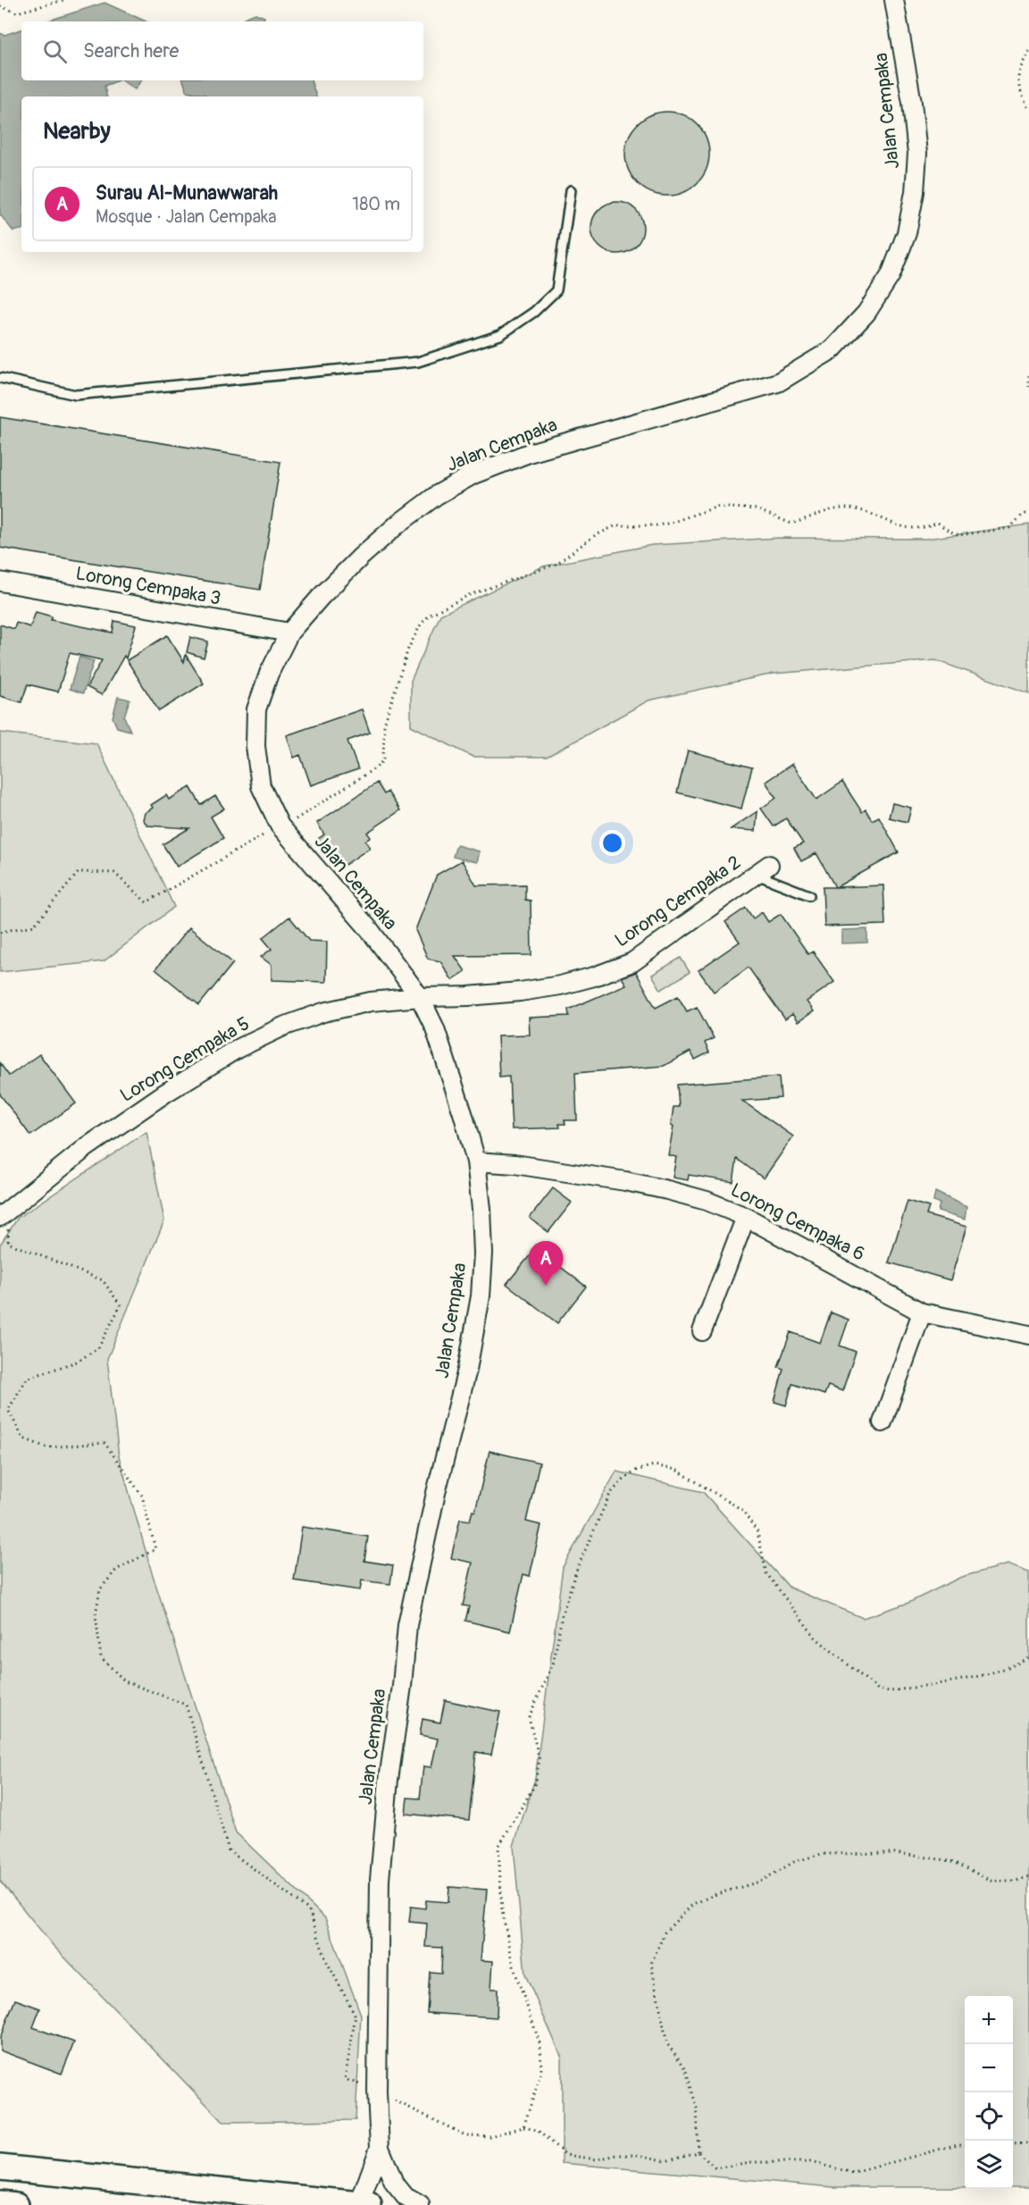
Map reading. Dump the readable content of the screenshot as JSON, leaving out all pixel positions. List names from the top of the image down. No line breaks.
{"streets":{"street":["Jalan Cempaka","Lorong Cempaka 3","Lorong Cempaka 2","Lorong Cempaka 5","Lorong Cempaka 6"]},"crossings":[["Jalan Cempaka","Lorong Cempaka 3"],["Jalan Cempaka","Lorong Cempaka 2"],["Jalan Cempaka","Lorong Cempaka 5"],["Jalan Cempaka","Lorong Cempaka 6"],["Lorong Cempaka 2","Lorong Cempaka 5"]],"page":{"search":"Search here","heading":"Nearby","list":[{"mark":"A","name":"Surau Al-Munawwarah","note":"Mosque · Jalan Cempaka","value":"180 m"}],"pins":"A","map_buttons":["+","−"]}}
